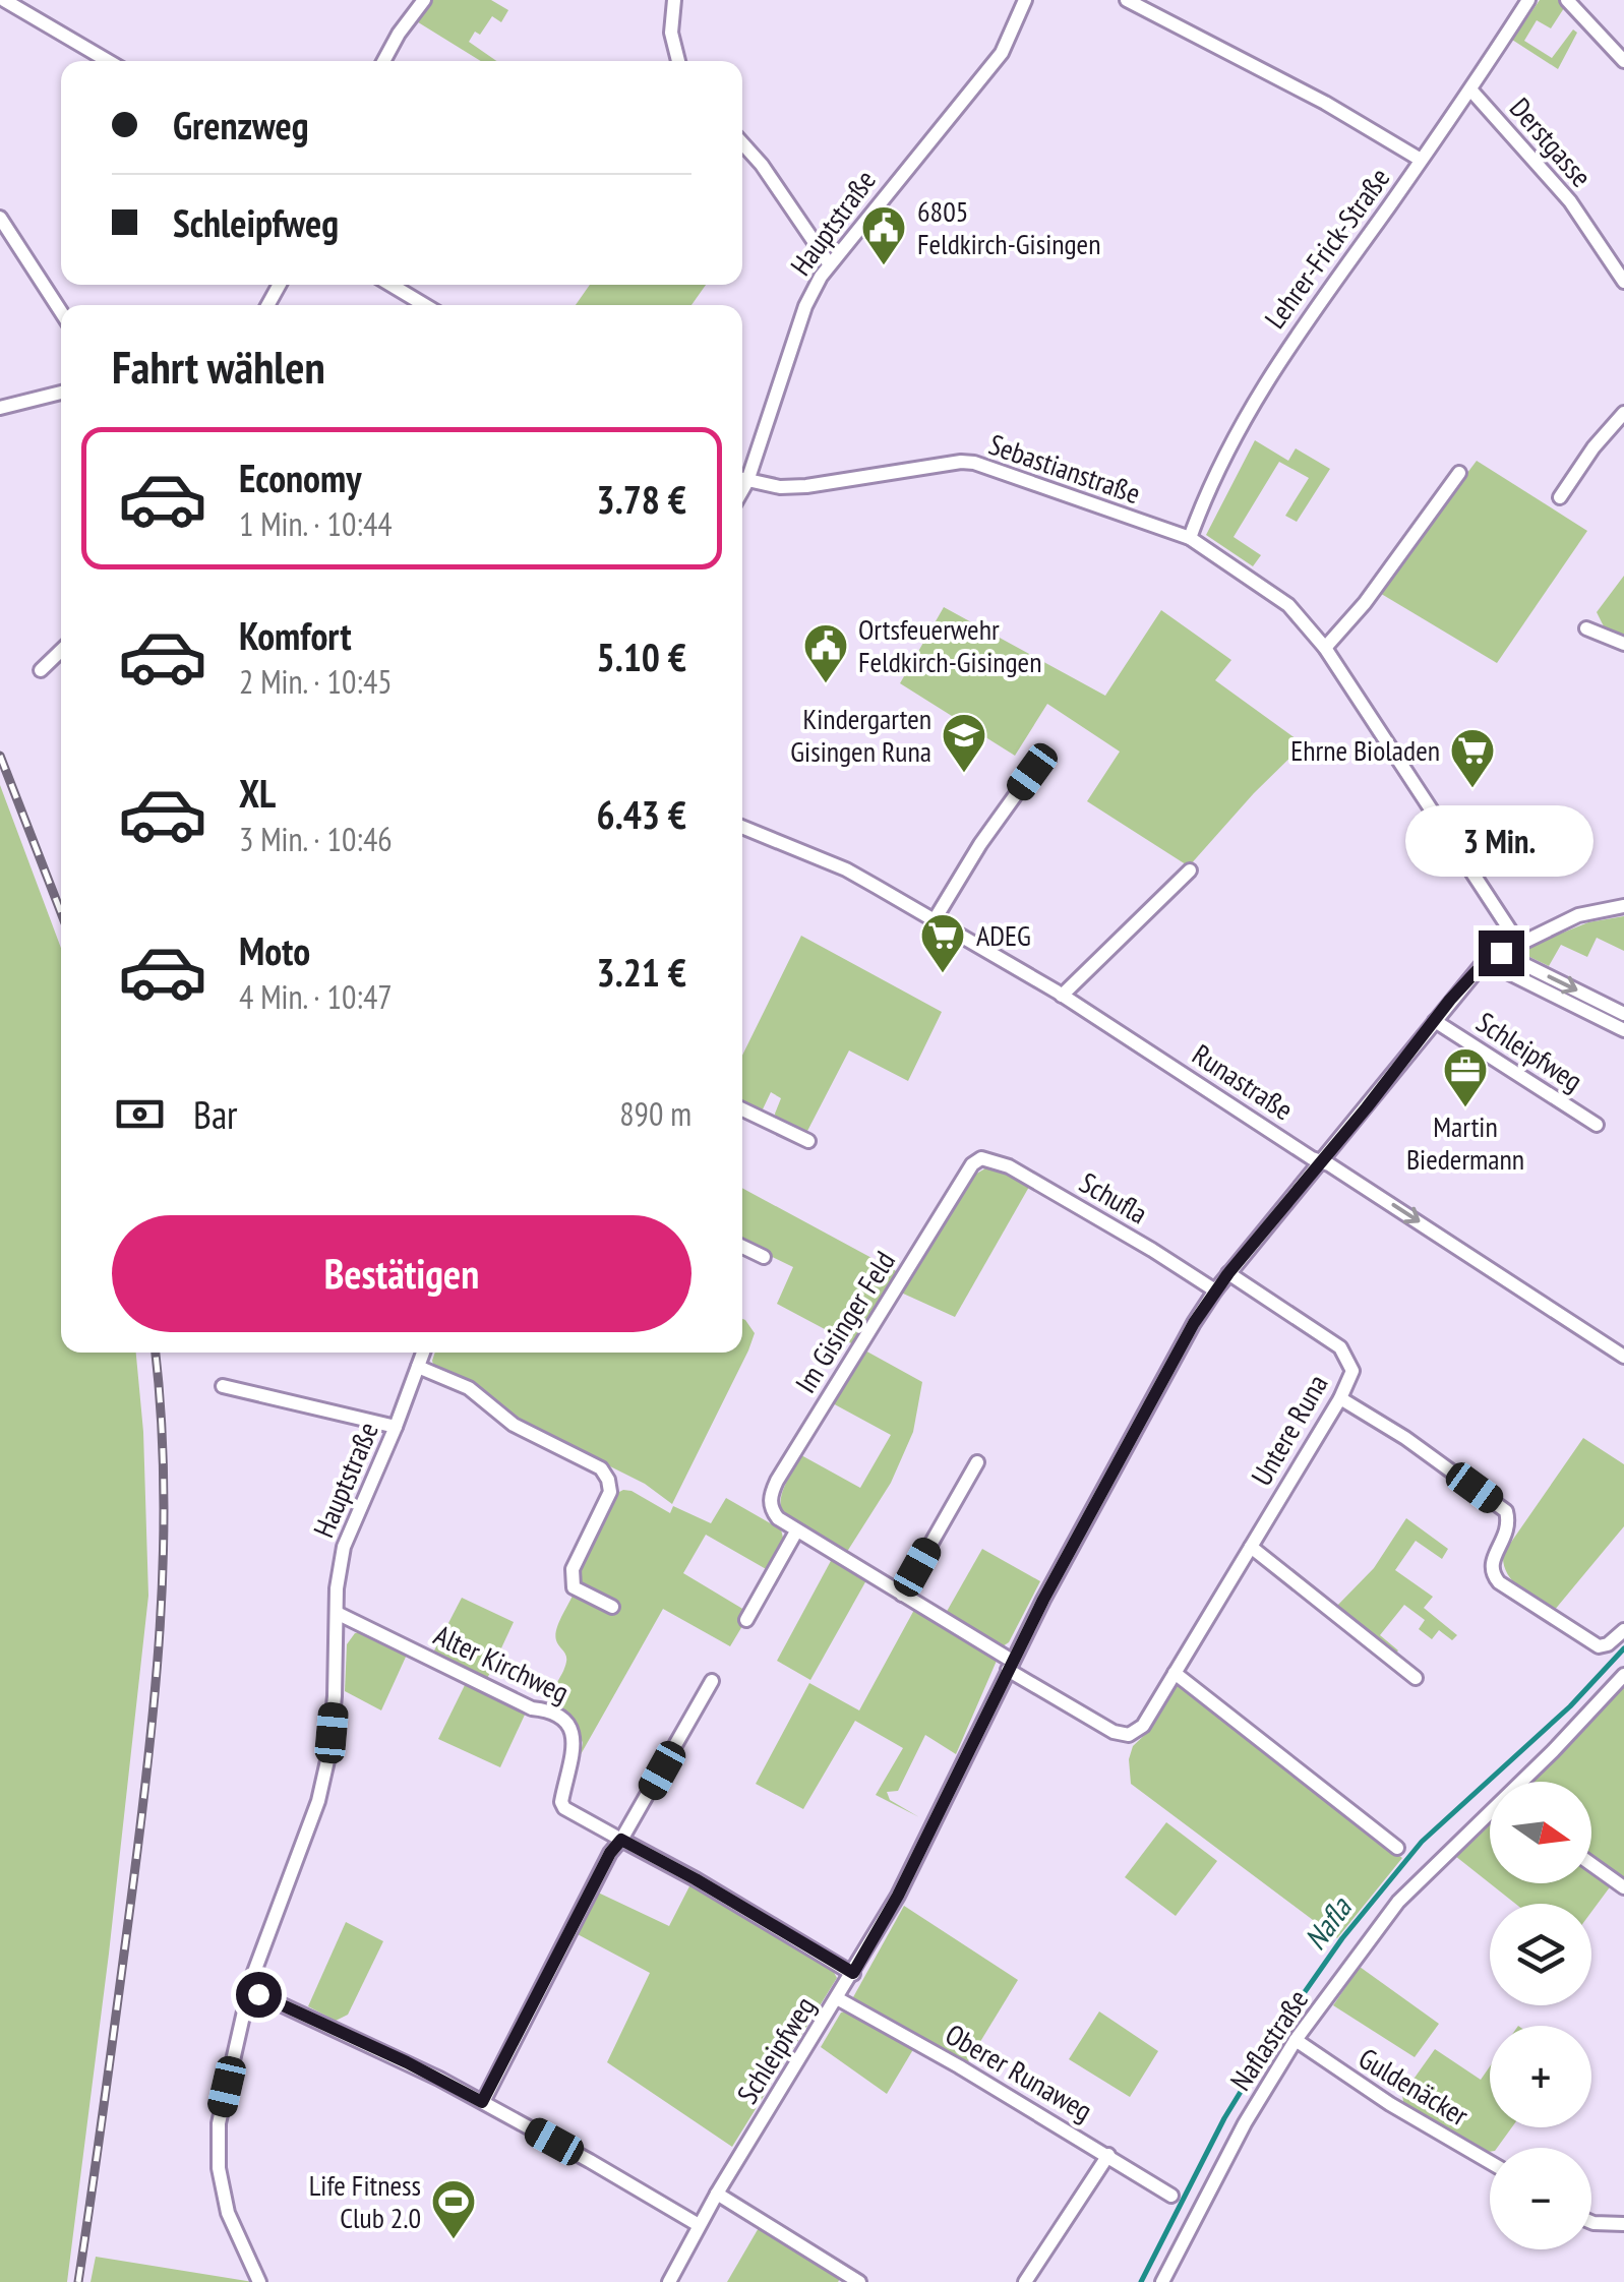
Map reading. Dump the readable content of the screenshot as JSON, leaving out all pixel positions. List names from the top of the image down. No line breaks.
{"streets":{"street":["Derstgasse","Hauptstraße","Lehrer-Frick-Straße","Sebastianstraße","Schleipfweg","Runastraße","Schufla","Im Gisinger Feld","Untere Runa","Alter Kirchweg","Naflastraße","Oberer Runaweg","Guldenäcker"]},"crossings":[["Derstgasse","Lehrer-Frick-Straße"],["Hauptstraße","Alter Kirchweg"],["Lehrer-Frick-Straße","Sebastianstraße"],["Sebastianstraße","Schleipfweg"],["Schleipfweg","Runastraße"],["Schleipfweg","Schufla"],["Schleipfweg","Untere Runa"],["Schleipfweg","Oberer Runaweg"],["Schufla","Im Gisinger Feld"],["Naflastraße","Guldenäcker"]],"water":["Nafla"],"places":{"public building":["6805 Feldkirch-Gisingen","Ortsfeuerwehr Feldkirch-Gisingen"],"school or university":["Kindergarten Gisingen Runa"],"supermarket":["Ehrne Bioladen","ADEG"],"office":["Martin Biedermann"],"sports":["Life Fitness Club 2.0"]},"north":"right","page":{"banner":["Grenzweg","Schleipfweg"],"heading":"Fahrt wählen","list":[{"name":"Economy","note":"1 Min. · 10:44","value":"3.78 €"},{"name":"Komfort","note":"2 Min. · 10:45","value":"5.10 €"},{"name":"XL","note":"3 Min. · 10:46","value":"6.43 €"},{"name":"Moto","note":"4 Min. · 10:47","value":"3.21 €"}],"bubble":"3 Min.","pay":["Bar","890 m"],"buttons":"Bestätigen","map_buttons":["+","−"]}}
